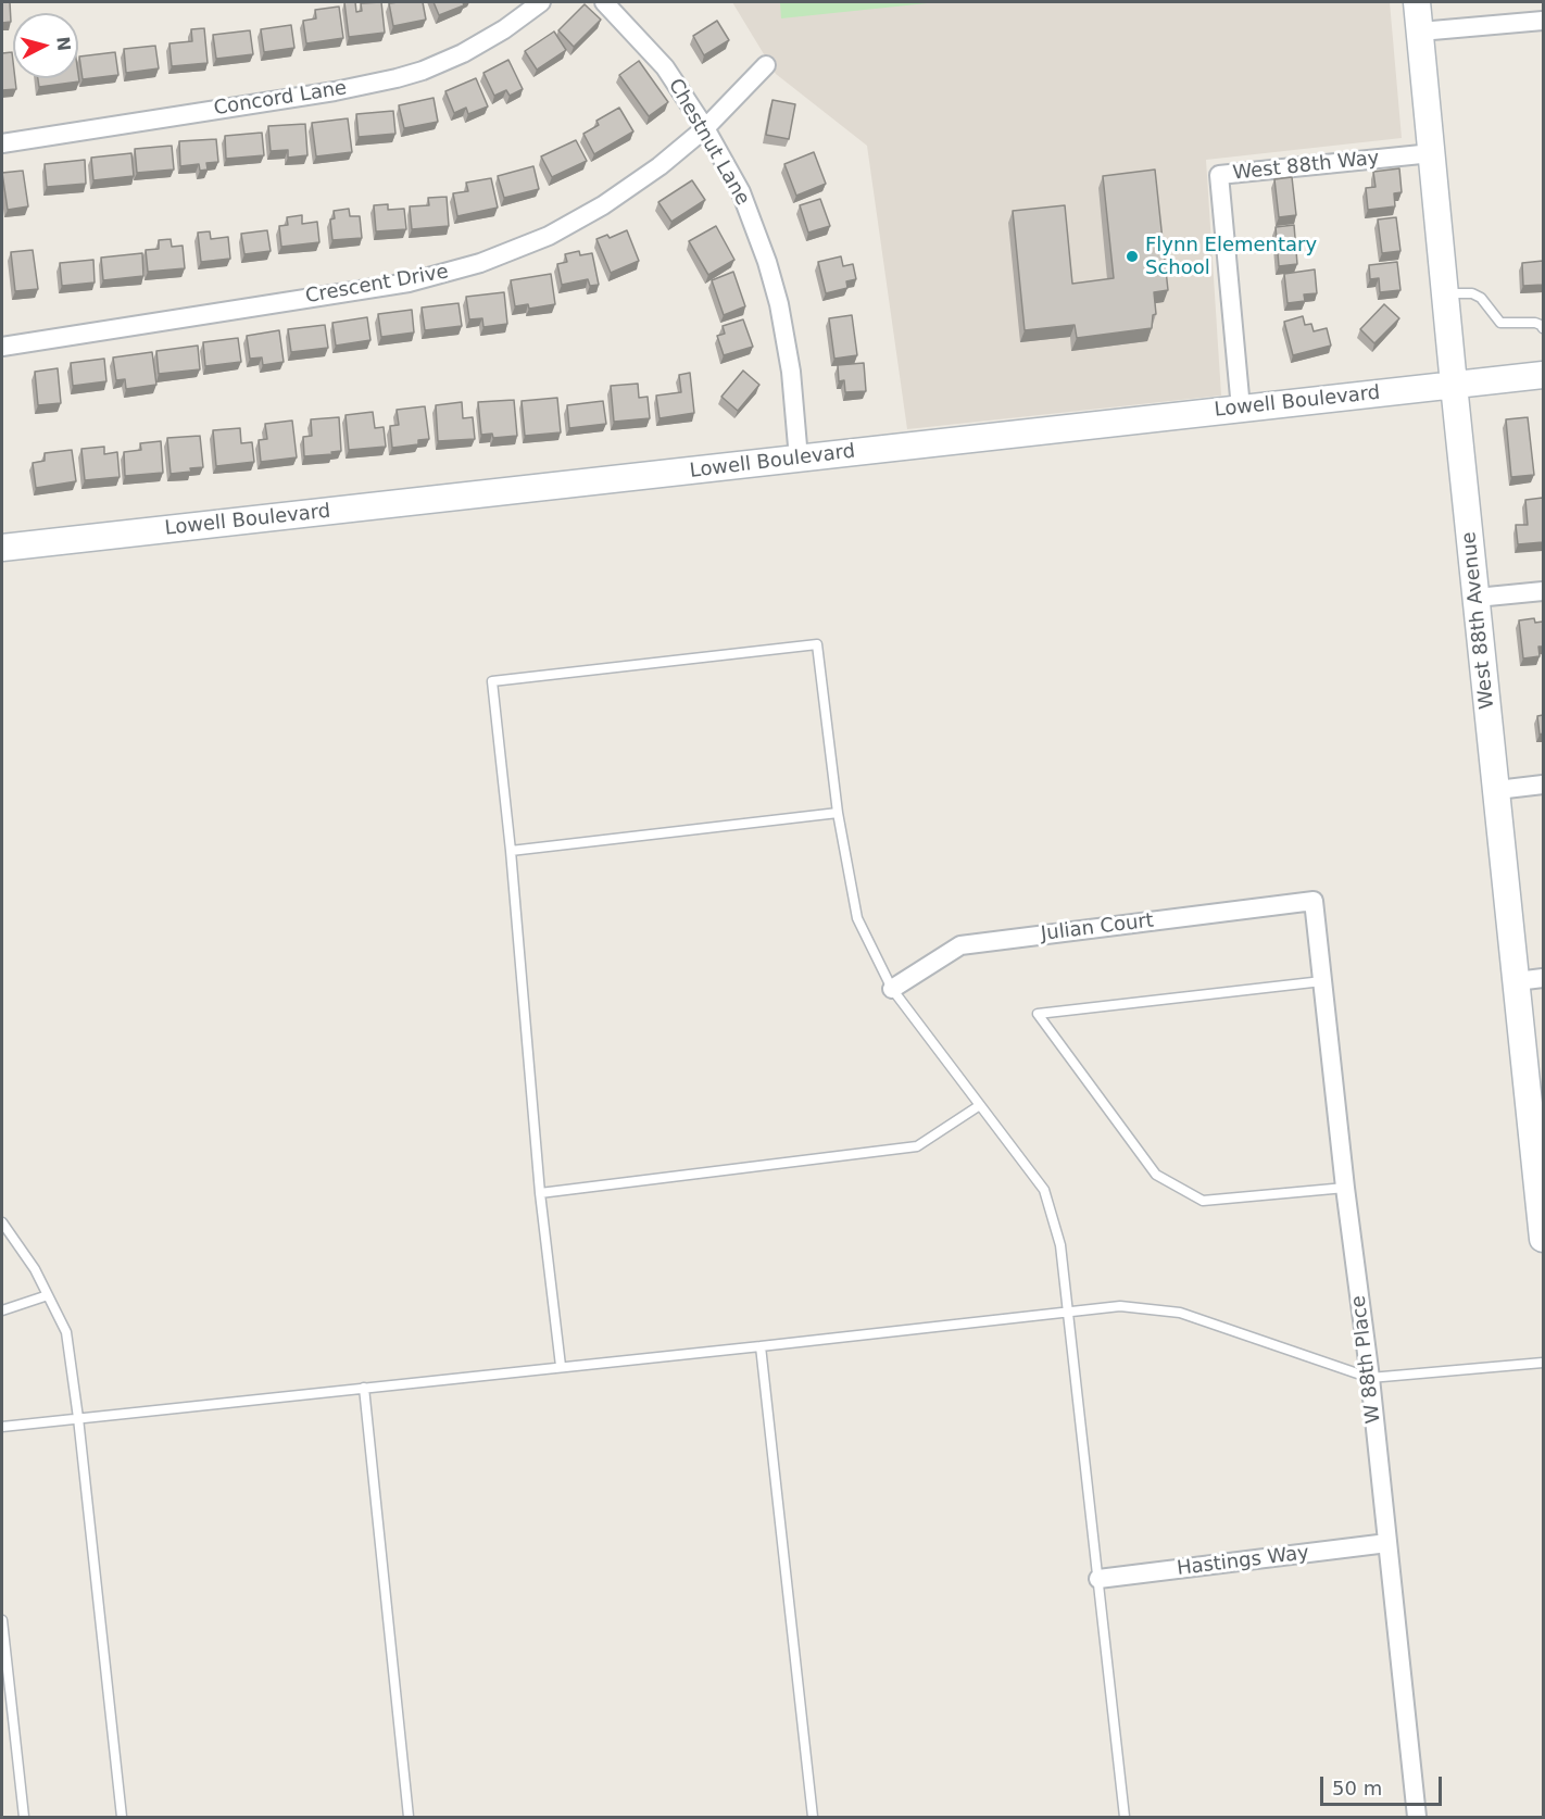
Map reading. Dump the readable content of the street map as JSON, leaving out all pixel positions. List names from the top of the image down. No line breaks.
{"streets":{"street":["Concord Lane","Chestnut Lane","West 88th Way","Crescent Drive","Lowell Boulevard","West 88th Avenue","Julian Court","W 88th Place","Hastings Way"]},"crossings":[["Chestnut Lane","Crescent Drive"],["Chestnut Lane","Lowell Boulevard"],["West 88th Way","Lowell Boulevard"],["West 88th Way","West 88th Avenue"],["Lowell Boulevard","West 88th Avenue"],["Julian Court","W 88th Place"],["W 88th Place","Hastings Way"]],"places":["Flynn Elementary School"],"scale_bar":"50 m","north":"right"}
